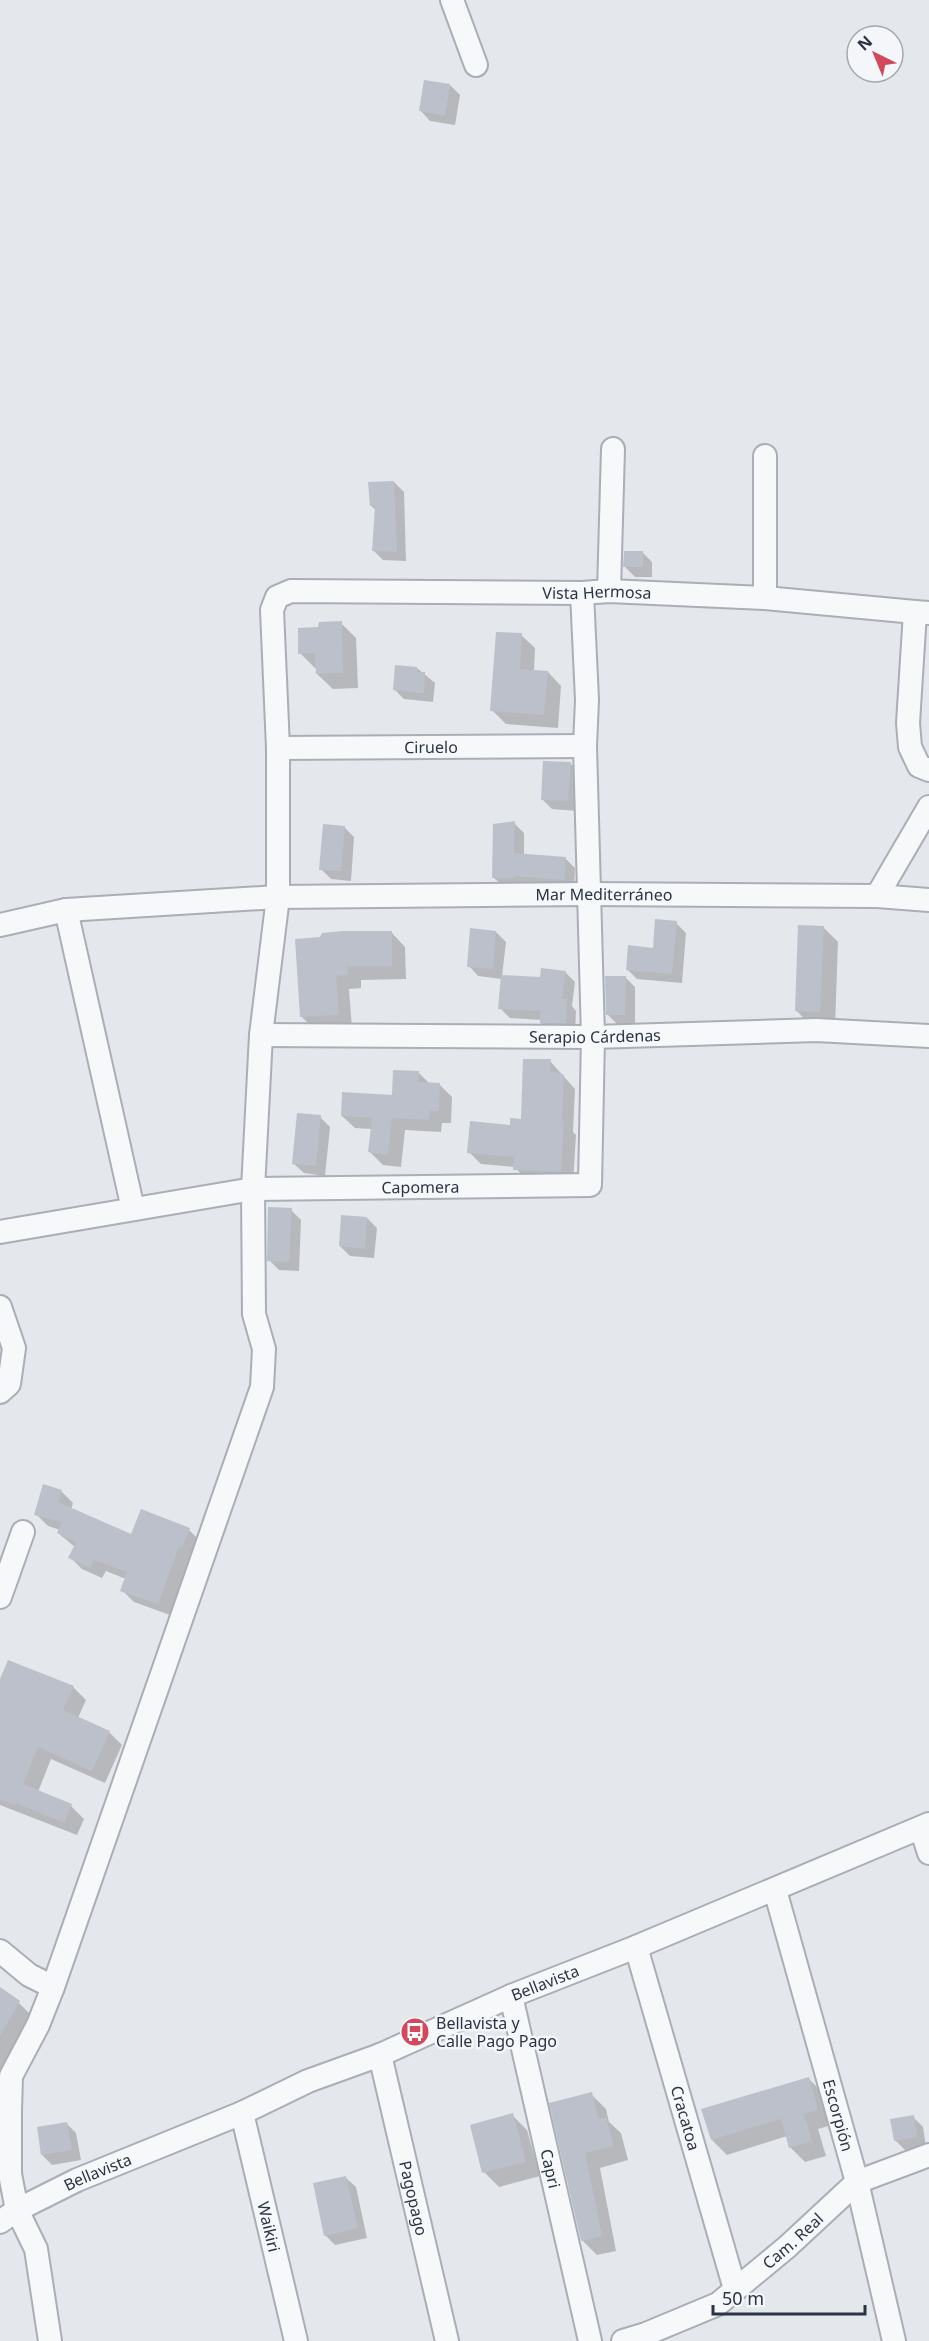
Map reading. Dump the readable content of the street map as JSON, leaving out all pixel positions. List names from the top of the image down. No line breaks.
{"streets":{"street":["Vista Hermosa","Ciruelo","Mar Mediterráneo","Serapio Cárdenas","Capomera","Bellavista","Escorpión","Cracatoa","Capri","Pagopago","Waikiri","Cam. Real"]},"crossings":[["Vista Hermosa","Ciruelo"],["Serapio Cárdenas","Capomera"],["Bellavista","Escorpión"],["Bellavista","Cracatoa"],["Bellavista","Capri"],["Bellavista","Pagopago"],["Bellavista","Waikiri"],["Escorpión","Cam. Real"],["Cracatoa","Cam. Real"]],"places":{"bus stop":["Bellavista y Calle Pago Pago"]},"scale_bar":"50 m","north":"top left"}
